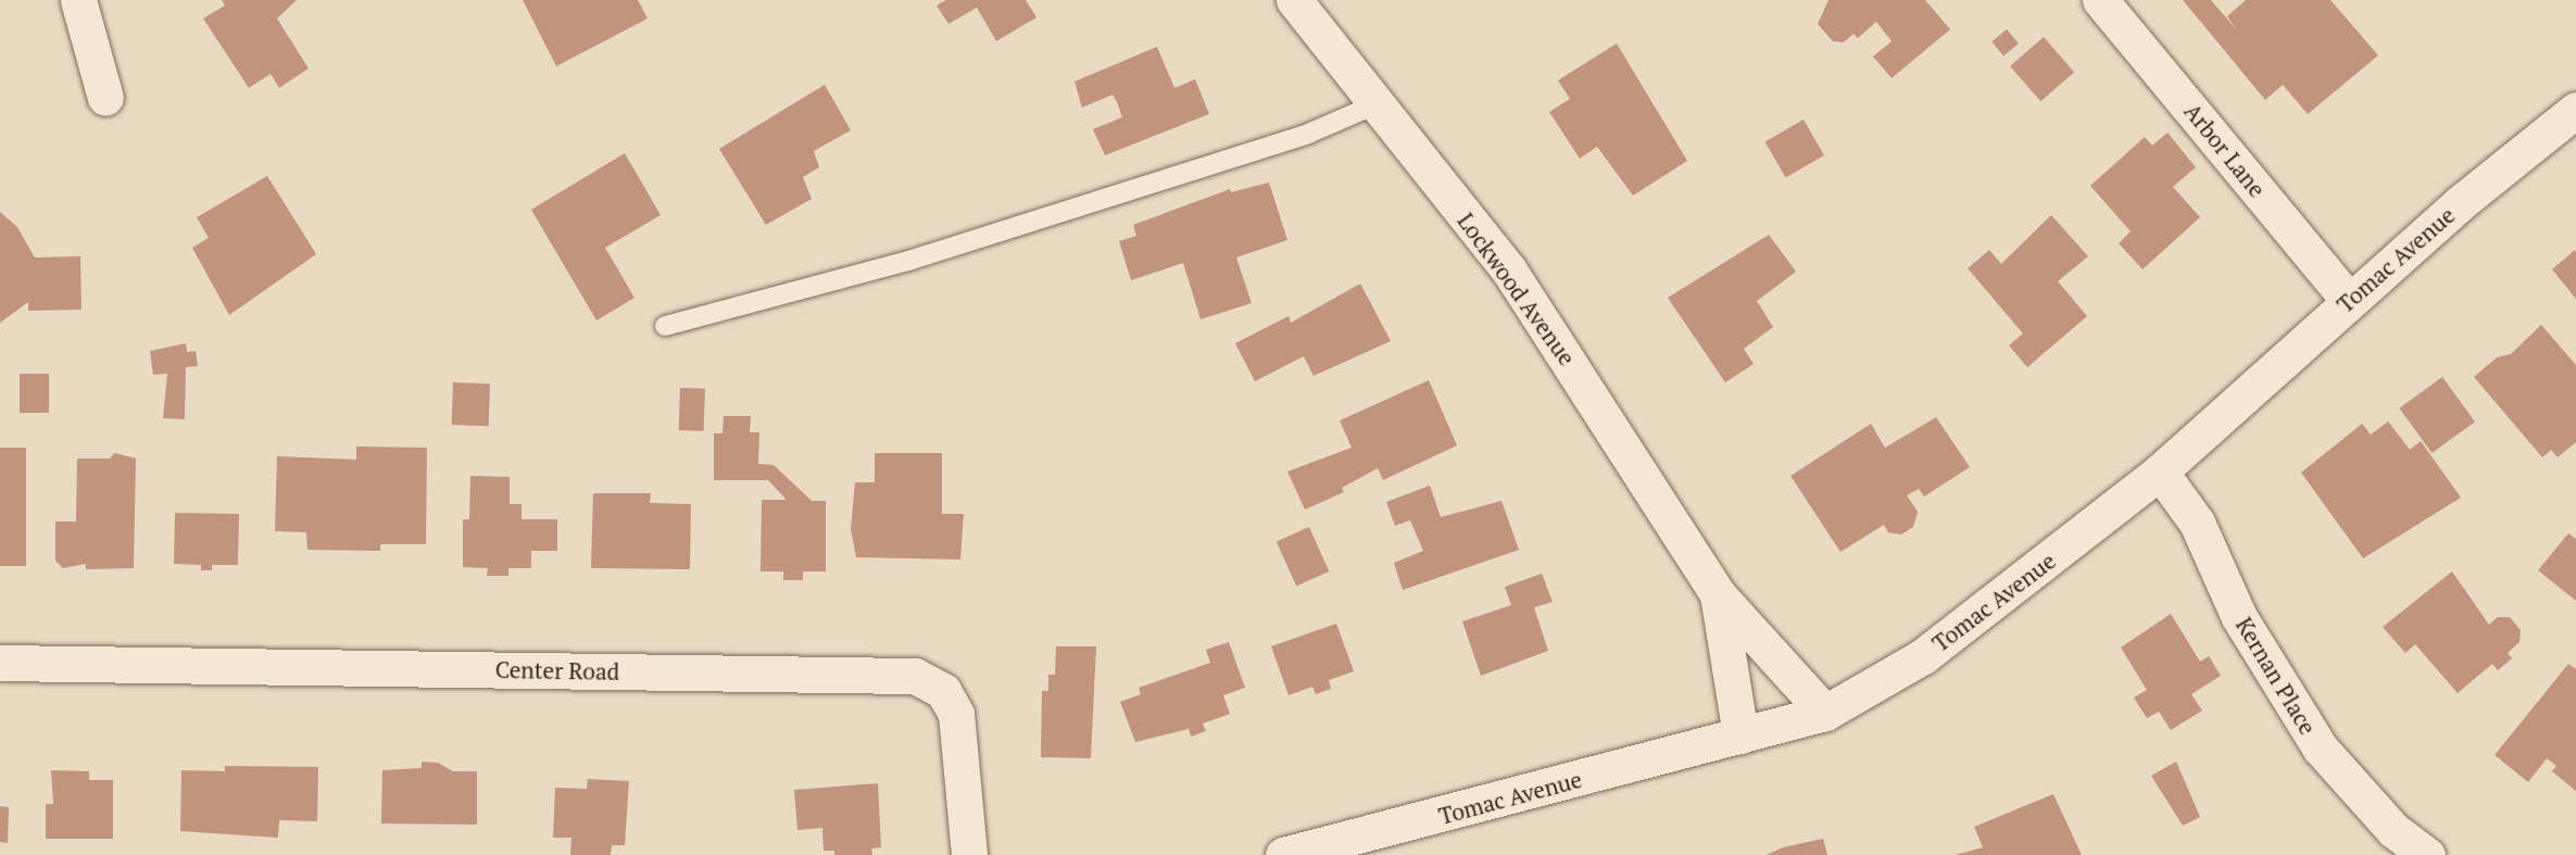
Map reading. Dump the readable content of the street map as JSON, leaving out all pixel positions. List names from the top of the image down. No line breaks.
{"streets":{"street":["Arbor Lane","Tomac Avenue","Lockwood Avenue","Center Road","Kernan Place"]},"crossings":[["Arbor Lane","Tomac Avenue"],["Tomac Avenue","Lockwood Avenue"],["Tomac Avenue","Kernan Place"]]}
